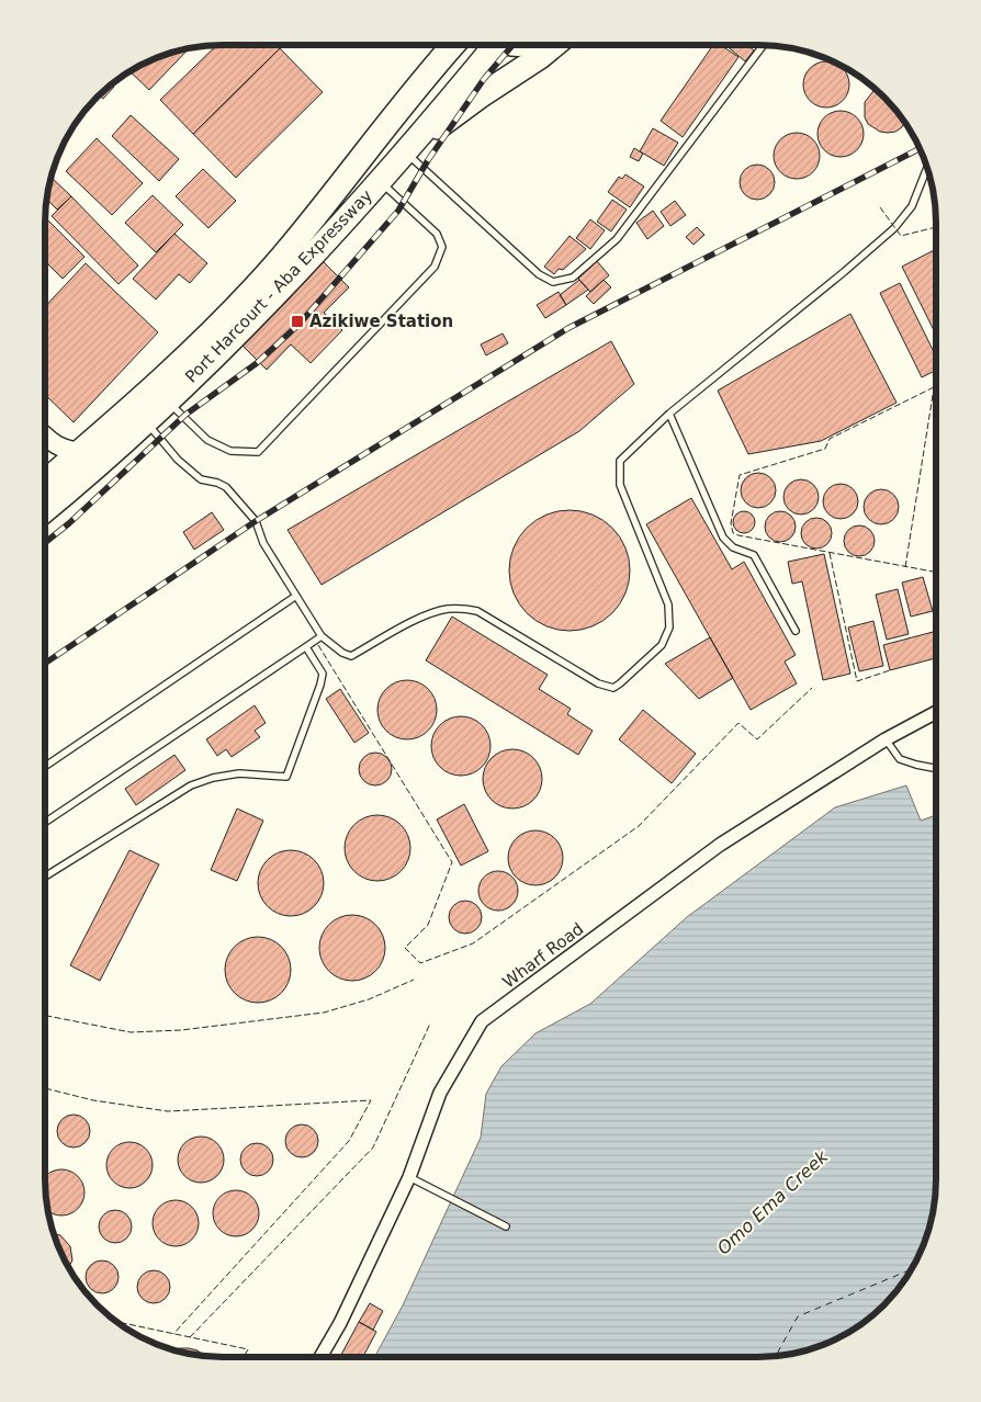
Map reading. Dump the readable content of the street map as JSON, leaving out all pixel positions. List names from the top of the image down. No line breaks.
{"streets":{"highway":["Port Harcourt - Aba Expressway"],"street":["Wharf Road"]},"water":["Omo Ema Creek"],"places":{"transit":["Azikiwe Station"]}}
